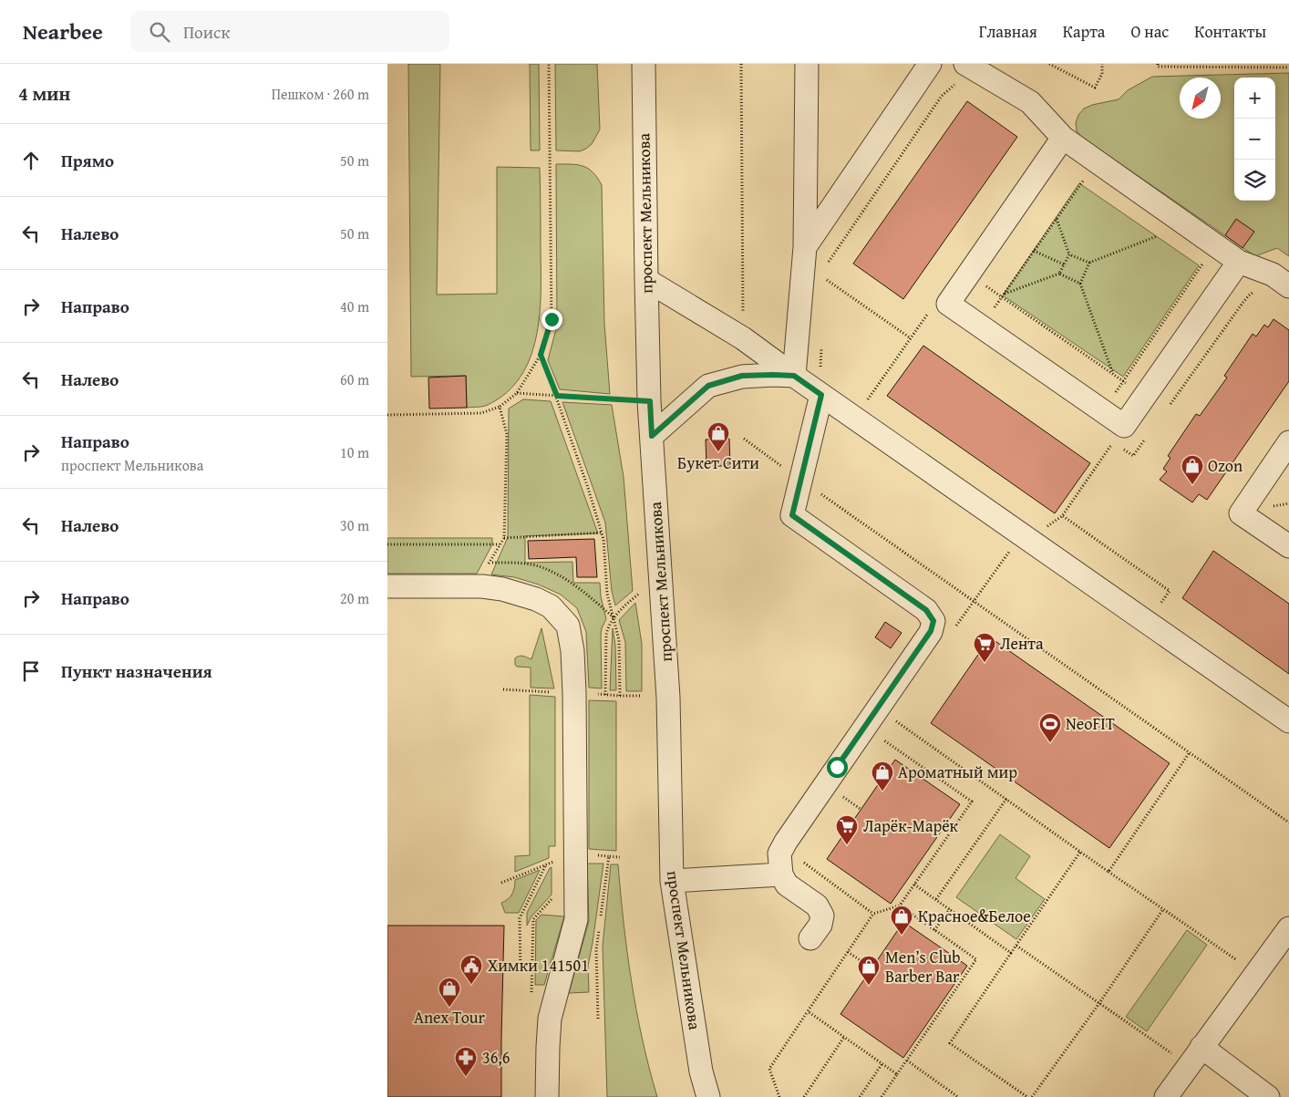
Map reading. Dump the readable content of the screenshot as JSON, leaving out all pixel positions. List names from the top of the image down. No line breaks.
{"streets":{"street":["проспект Мельникова"]},"places":{"shop":["Букет Сити","Ozon","Ароматный мир","Красное&Белое","Men’s Club Barber Bar","Anex Tour"],"supermarket":["Лента","Ларёк-Марёк"],"sports":["NeoFIT"],"public building":["Химки 141501"],"pharmacy":["36,6"]},"north":"bottom left","page":{"header":"Nearbee","search":"Поиск","nav":["Главная","Карта","О нас","Контакты"],"heading":["4 мин","Пешком · 260 m"],"map_buttons":["+","−"],"list":[["Прямо","50 m"],["Налево","50 m"],["Направо","40 m"],["Налево","60 m"],["Направо","проспект Мельникова","10 m"],["Налево","30 m"],["Направо","20 m"],"Пункт назначения"]}}
